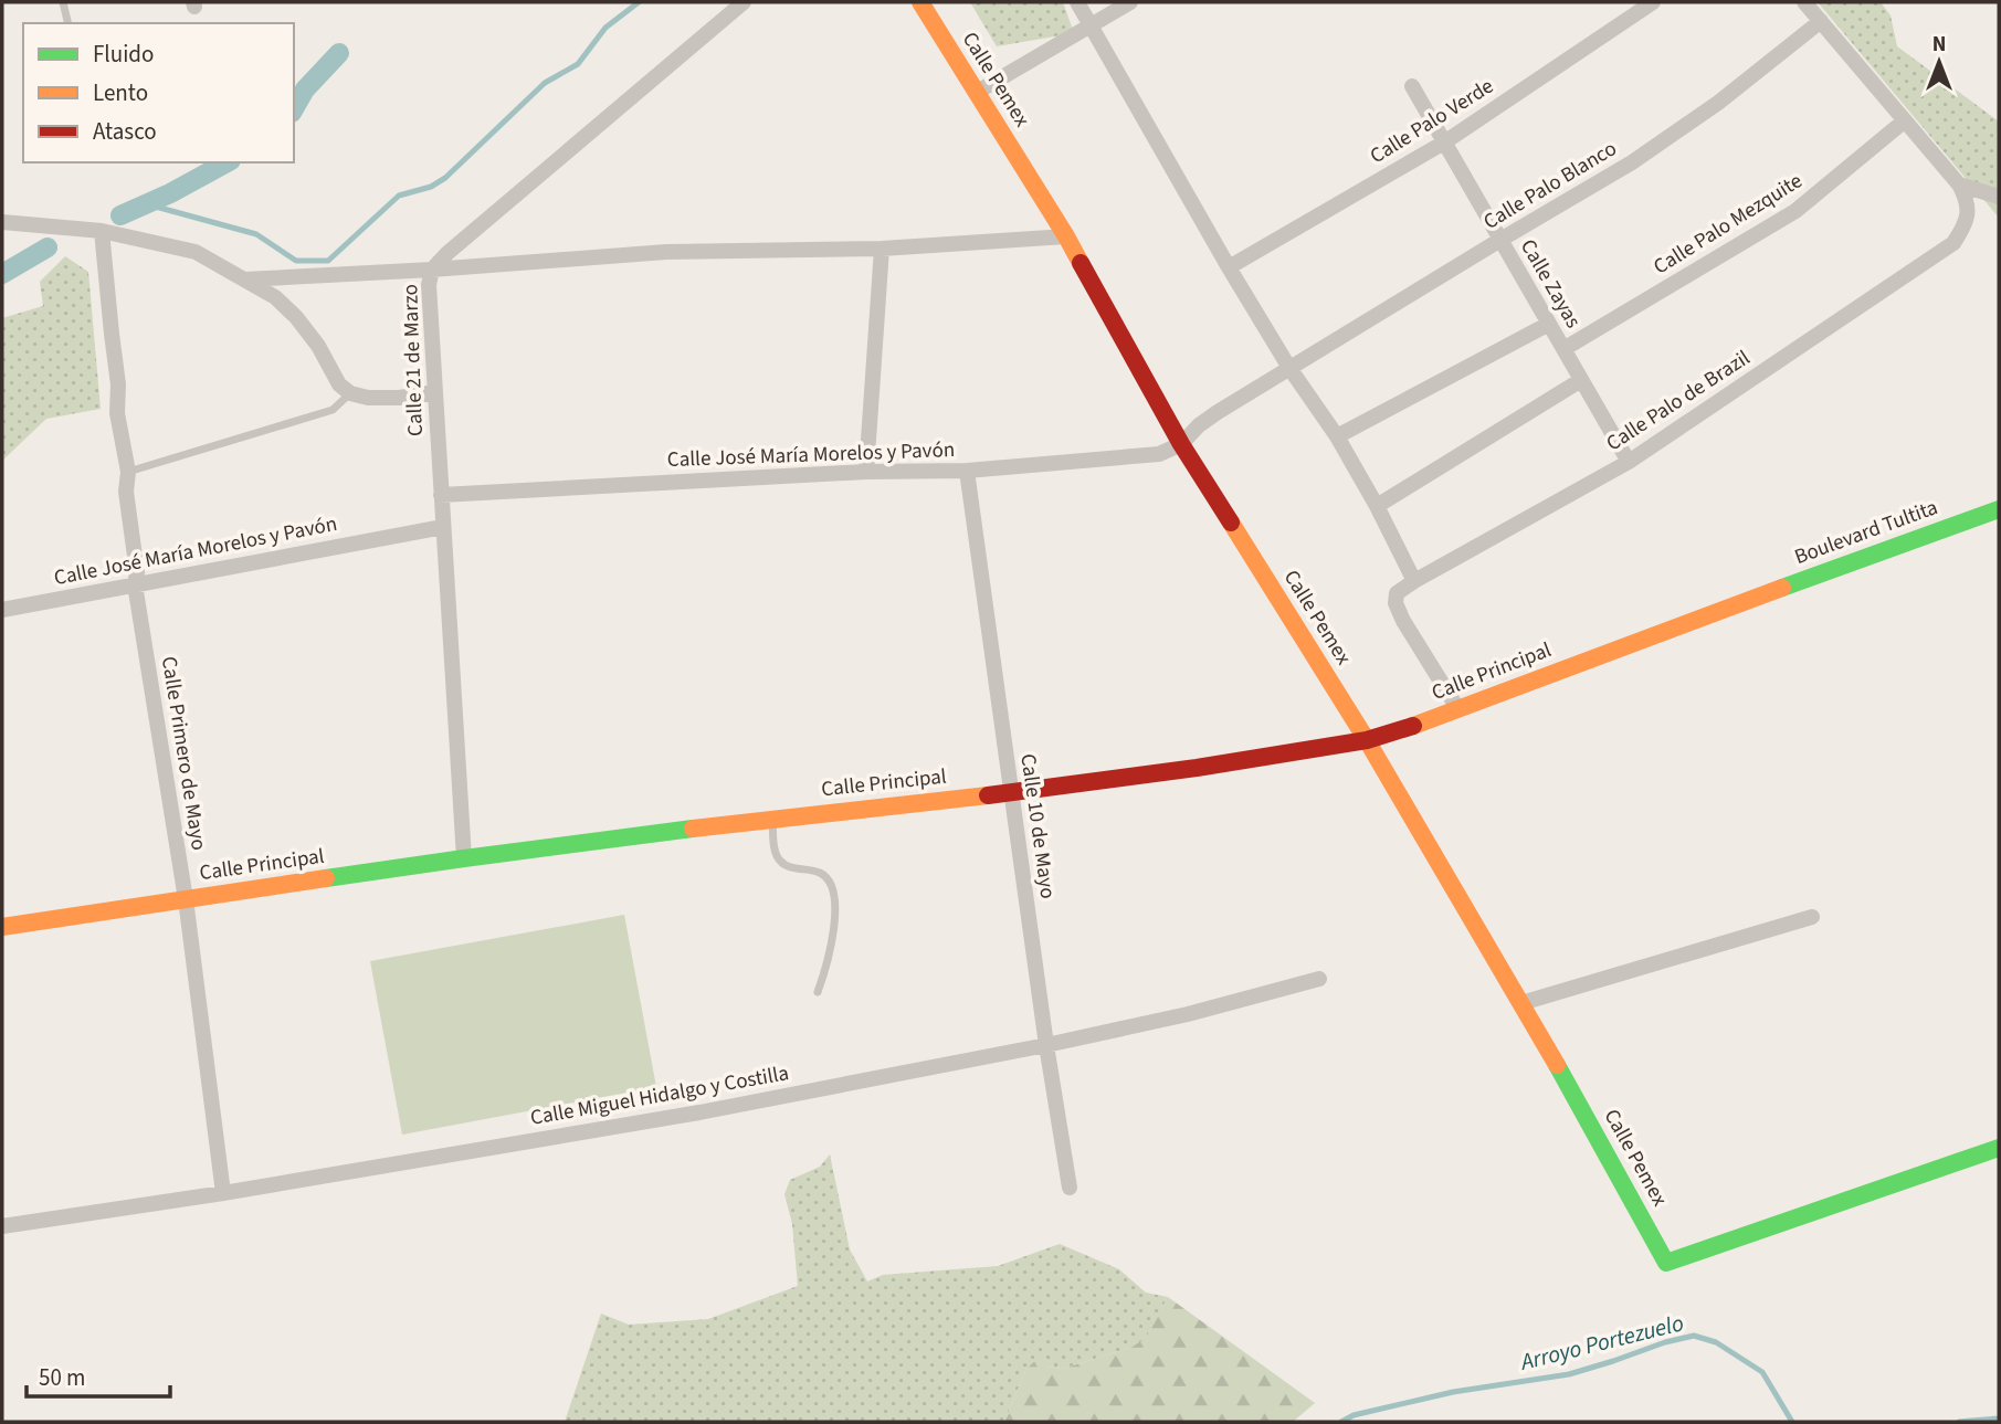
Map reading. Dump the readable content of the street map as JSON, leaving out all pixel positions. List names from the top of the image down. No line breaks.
{"streets":{"street":["Calle Pemex","Calle Palo Verde","Calle Palo Blanco","Calle Palo Mezquite","Calle Zayas","Calle 21 de Marzo","Calle Palo de Brazil","Calle José María Morelos y Pavón","Boulevard Tultita","Calle Principal","Calle Primero de Mayo","Calle 10 de Mayo","Calle Miguel Hidalgo y Costilla"]},"crossings":[["Calle Pemex","Calle Palo Blanco"],["Calle Pemex","Calle José María Morelos y Pavón"],["Calle Pemex","Calle Principal"],["Calle Palo Verde","Calle Zayas"],["Calle Palo Blanco","Calle Zayas"],["Calle Palo Blanco","Calle José María Morelos y Pavón"],["Calle Palo Mezquite","Calle Zayas"],["Calle Zayas","Calle Palo de Brazil"],["Calle 21 de Marzo","Calle José María Morelos y Pavón"],["Calle 21 de Marzo","Calle Principal"],["Calle Palo de Brazil","Calle Principal"],["Calle José María Morelos y Pavón","Calle Primero de Mayo"],["Calle José María Morelos y Pavón","Calle 10 de Mayo"],["Boulevard Tultita","Calle Principal"],["Calle Principal","Calle Primero de Mayo"],["Calle Principal","Calle 10 de Mayo"],["Calle Primero de Mayo","Calle Miguel Hidalgo y Costilla"],["Calle 10 de Mayo","Calle Miguel Hidalgo y Costilla"]],"water":["Arroyo Portezuelo"],"legend":["Fluido","Lento","Atasco"],"scale_bar":"50 m","north":"top"}
